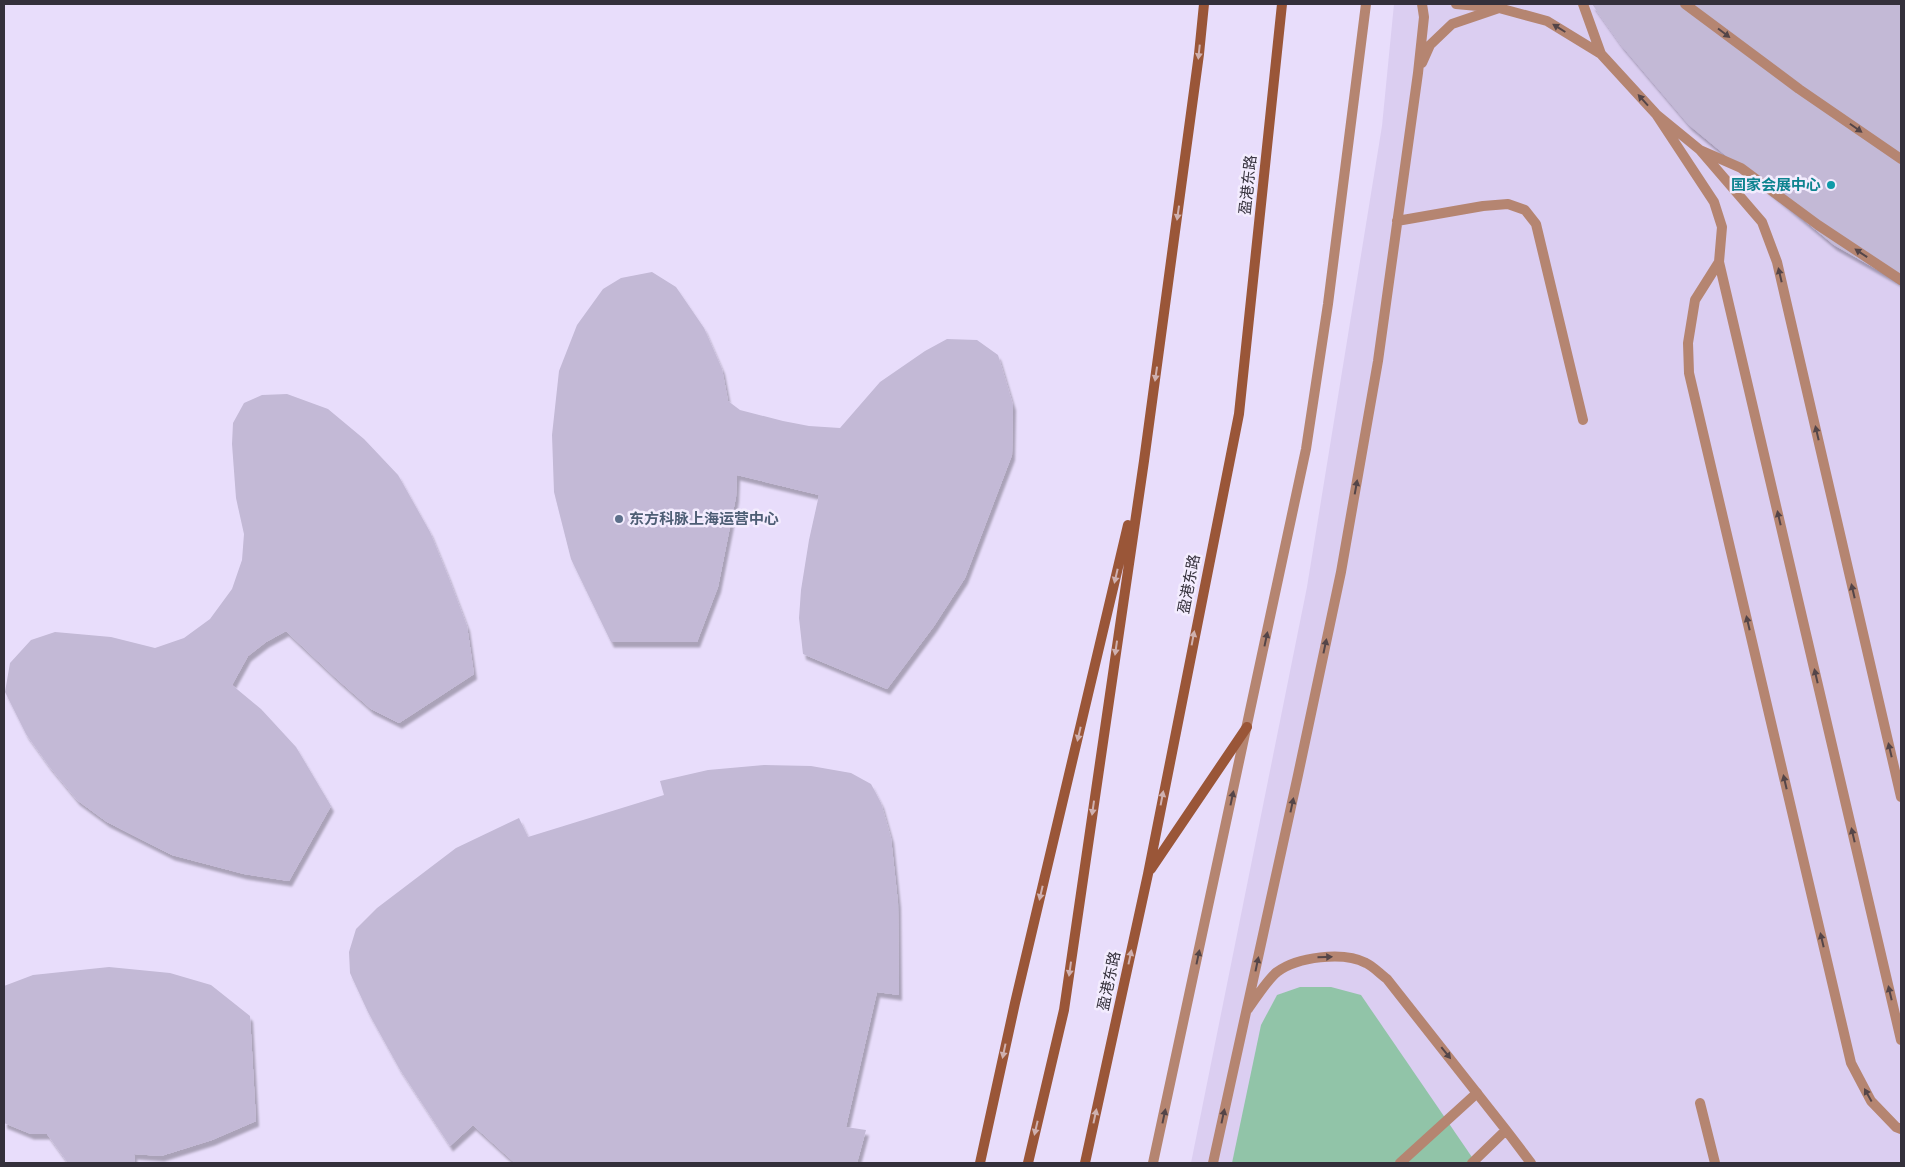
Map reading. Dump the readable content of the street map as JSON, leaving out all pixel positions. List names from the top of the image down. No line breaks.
{"streets":{"main road":["盈港东路"]},"places":["国家会展中心","东方科脉上海运营中心"]}
